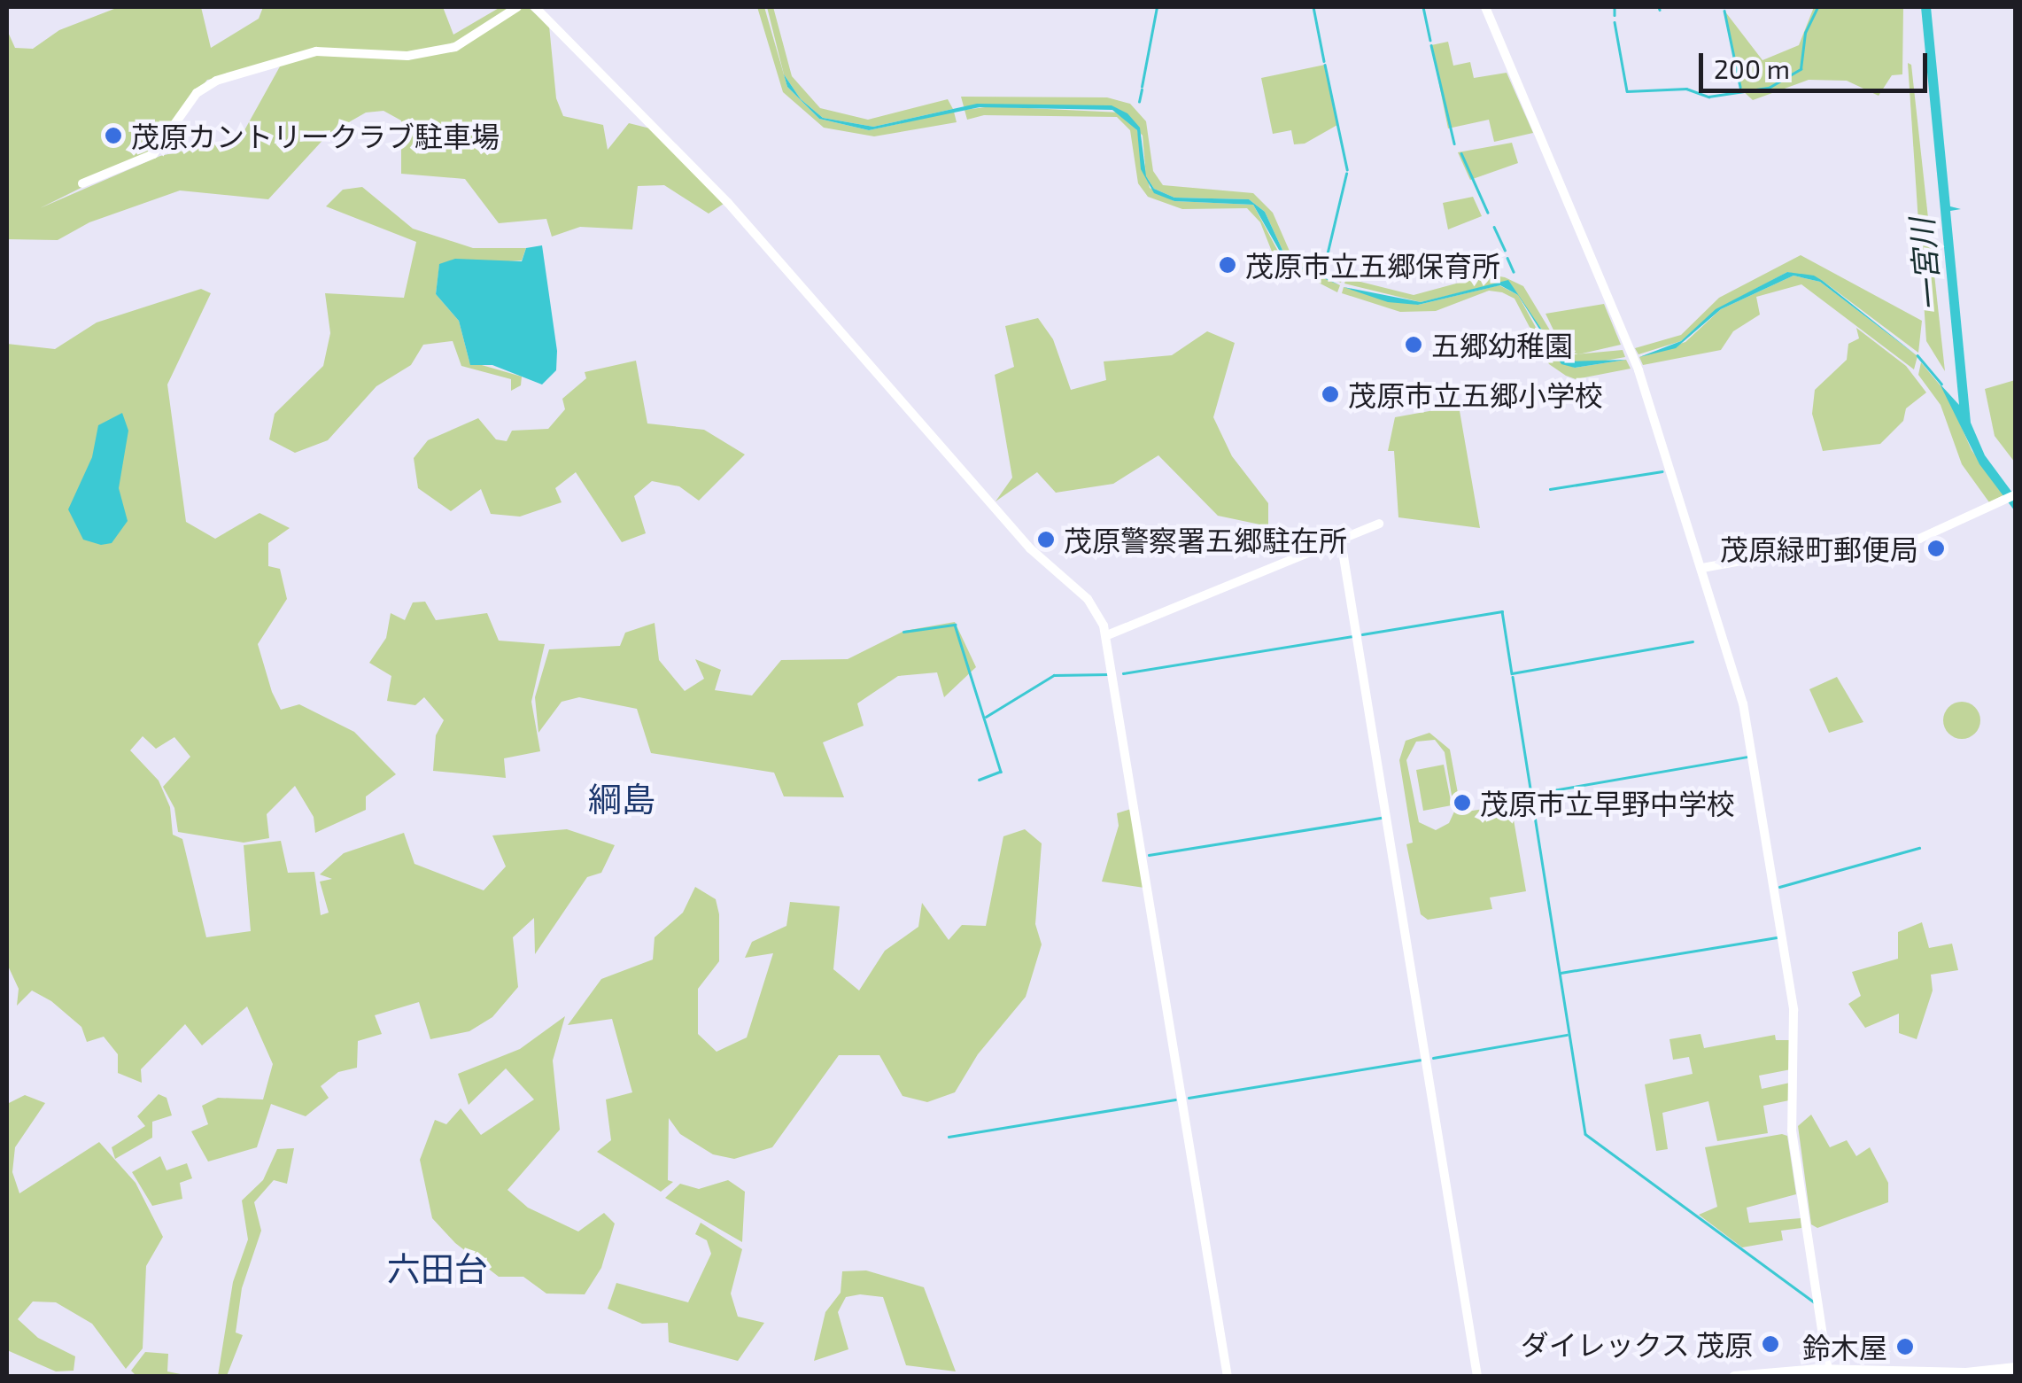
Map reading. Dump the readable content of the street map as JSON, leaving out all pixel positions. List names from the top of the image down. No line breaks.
{"districts":["綱島","六田台"],"water":["一宮川"],"places":["茂原カントリークラブ駐車場","茂原市立五郷保育所","五郷幼稚園","茂原市立五郷小学校","茂原警察署五郷駐在所","茂原緑町郵便局","茂原市立早野中学校","ダイレックス 茂原","鈴木屋"],"scale_bar":"200 m"}
